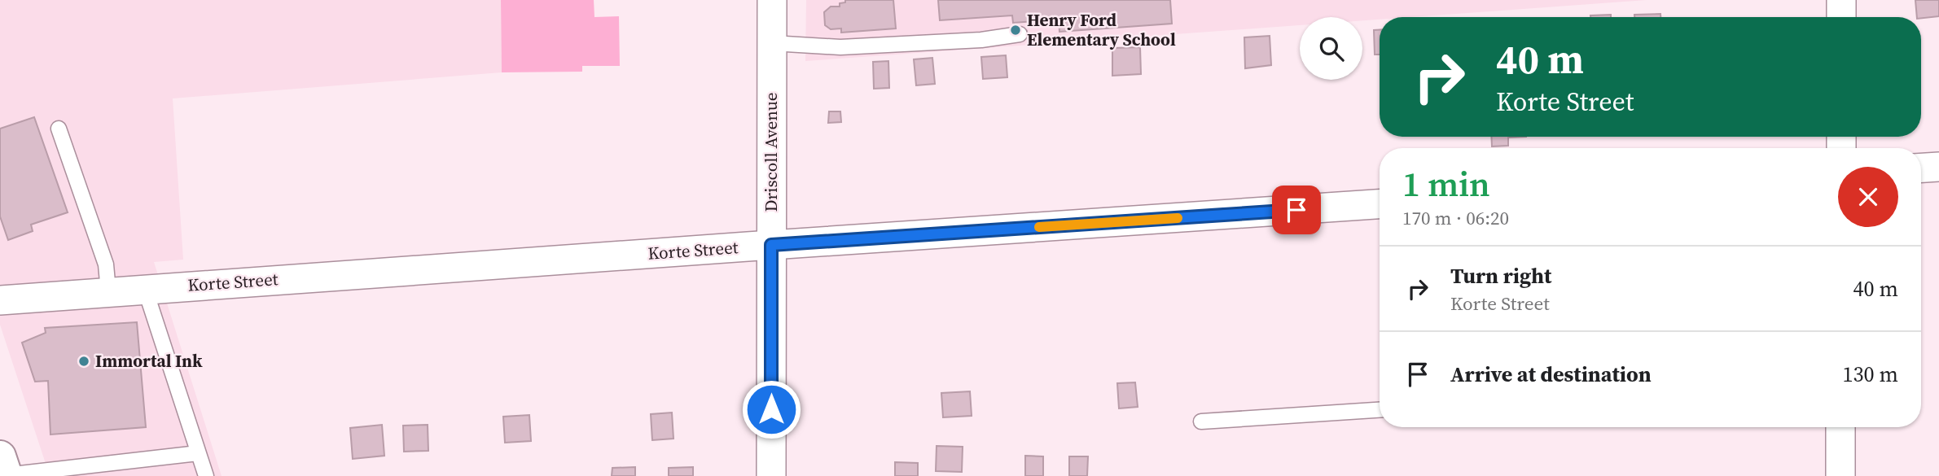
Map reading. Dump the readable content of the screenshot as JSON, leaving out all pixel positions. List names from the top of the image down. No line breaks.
{"streets":{"street":["Driscoll Avenue","Korte Street"]},"crossings":[["Driscoll Avenue","Korte Street"]],"places":["Henry Ford Elementary School","Immortal Ink"],"page":{"turn":["40 m","Korte Street"],"heading":["1 min","170 m · 06:20"],"list":[{"name":"Turn right","note":"Korte Street","value":"40 m"},{"name":"Arrive at destination","value":"130 m"}]}}
